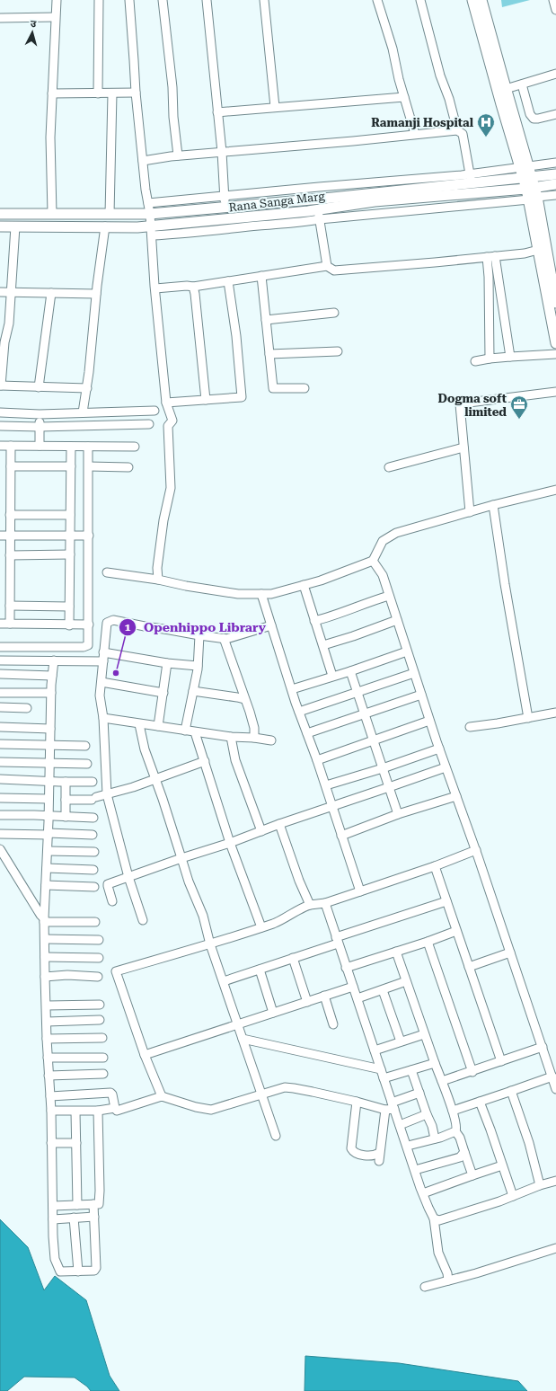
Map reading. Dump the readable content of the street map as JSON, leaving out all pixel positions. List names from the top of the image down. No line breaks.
{"streets":{"main road":["Rana Sanga Marg"]},"places":{"hospital":["Ramanji Hospital"],"office":["Dogma soft limited"],"other":["Openhippo Library"]},"north":"top"}
